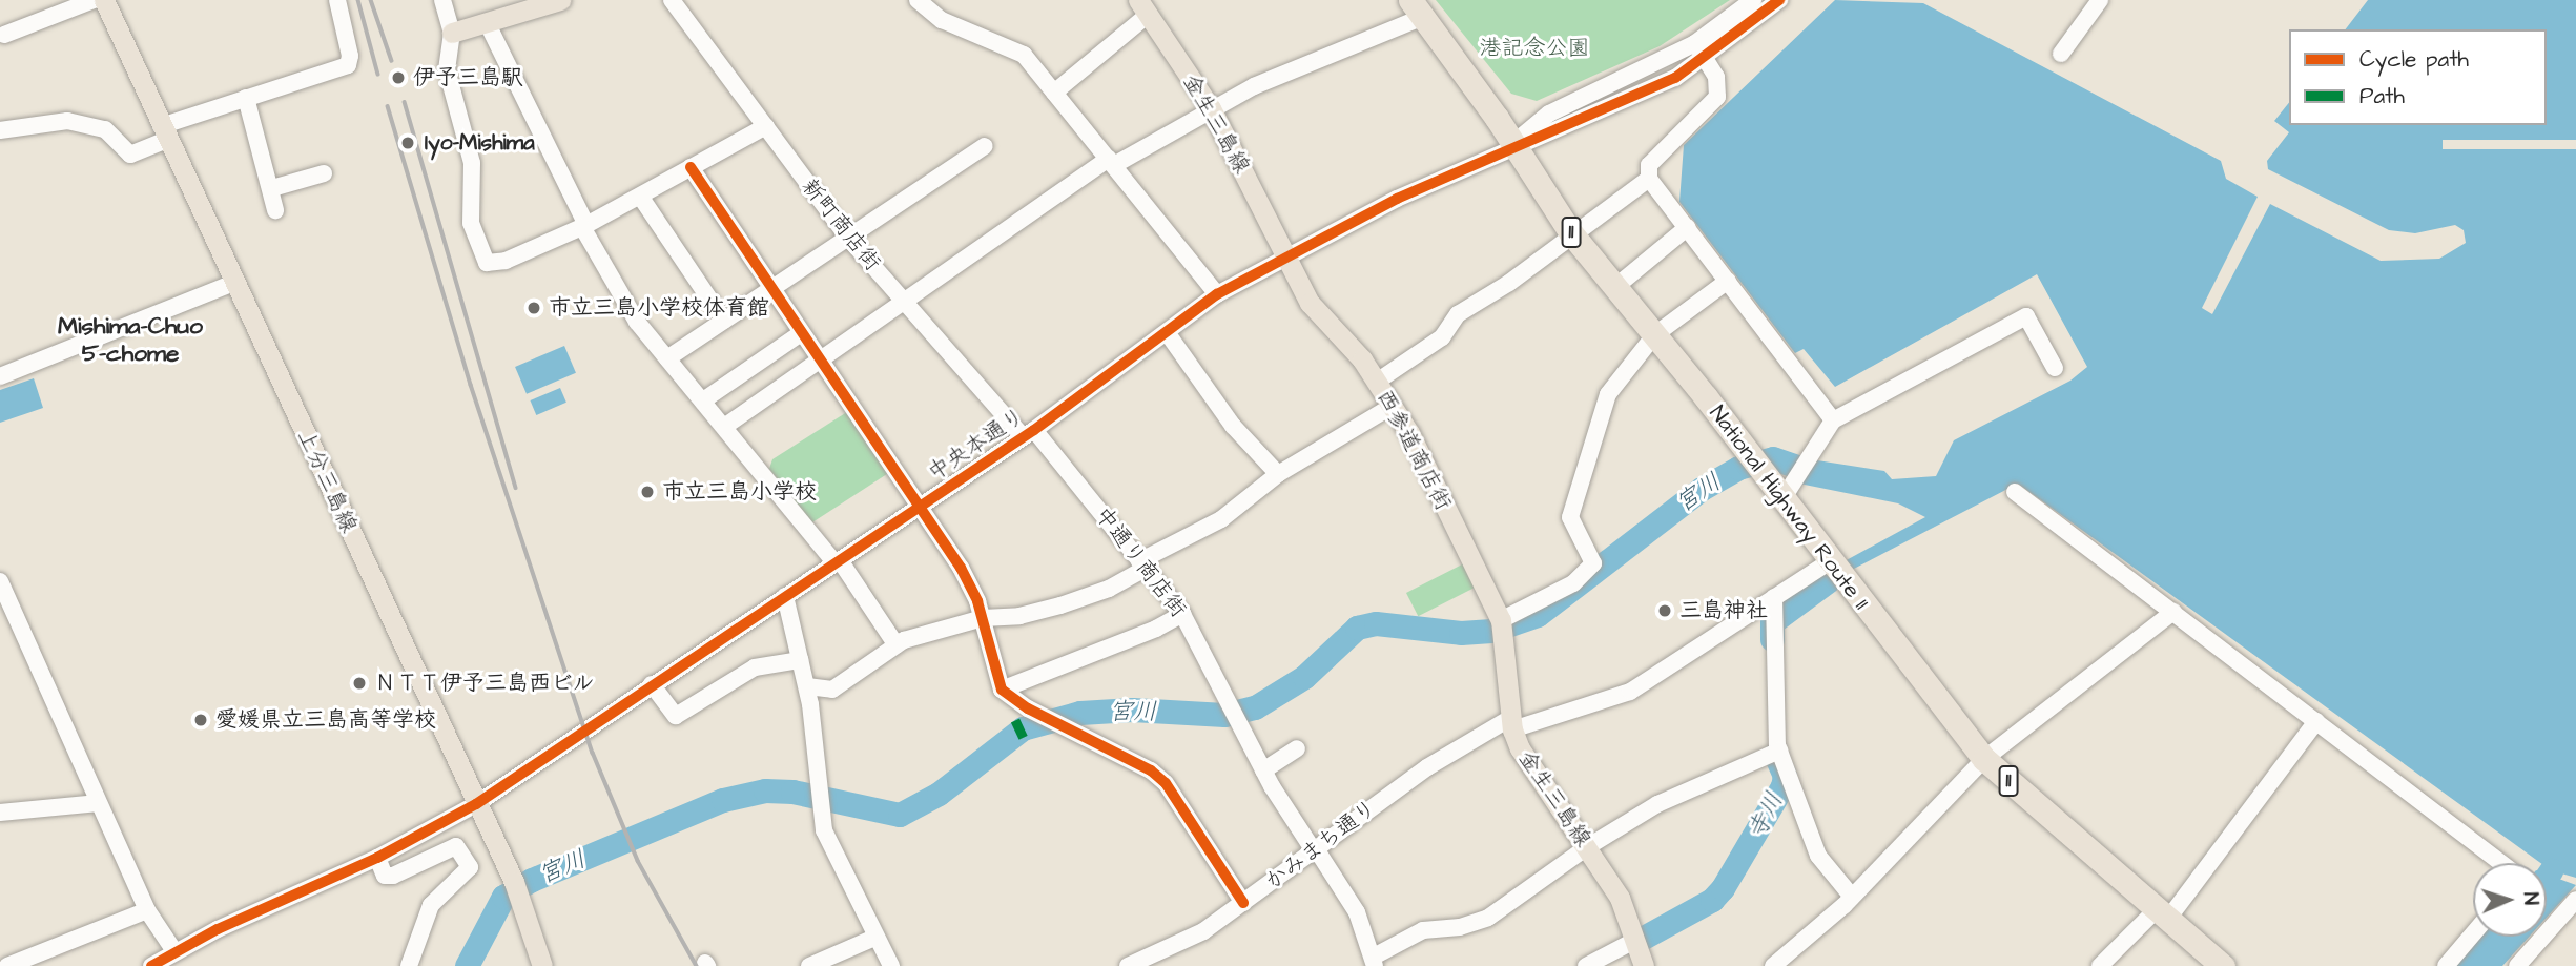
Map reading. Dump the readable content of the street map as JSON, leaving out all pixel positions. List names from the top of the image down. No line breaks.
{"streets":{"highway":["11","National Highway Route 11"],"main road":["金生三島線","西参道商店街","上分三島線"],"street":["新町商店街","中央本通り","中通り商店街","かみまち通り"]},"crossings":[["金生三島線","中央本通り"],["金生三島線","西参道商店街"],["金生三島線","かみまち通り"],["新町商店街","中央本通り"],["新町商店街","中通り商店街"],["中央本通り","西参道商店街"],["中央本通り","上分三島線"],["中央本通り","National Highway Route 11"],["中央本通り","中通り商店街"],["National Highway Route 11","かみまち通り"],["中通り商店街","かみまち通り"]],"districts":["Mishima-Chuo 5-chome"],"water":["宮川","寺川"],"parks":["港記念公園"],"places":["伊予三島駅","Iyo-Mishima","市立三島小学校体育館","市立三島小学校","三島神社","ＮＴＴ伊予三島西ビル","愛媛県立三島高等学校"],"legend":["Cycle path","Path"],"north":"right"}
